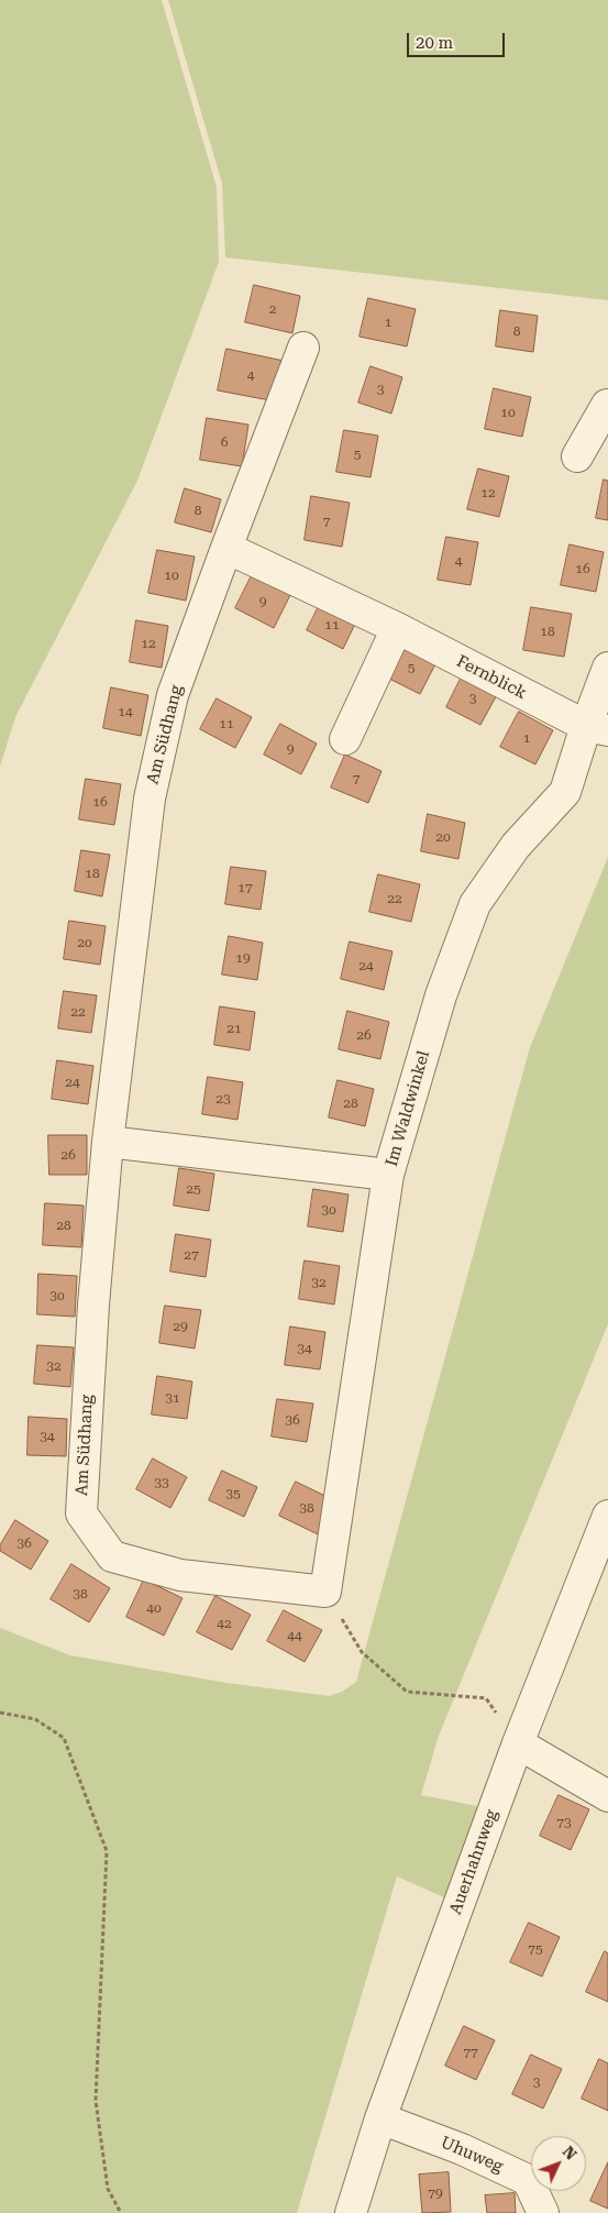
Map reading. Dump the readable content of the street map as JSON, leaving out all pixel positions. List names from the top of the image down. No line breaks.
{"streets":{"street":["Fernblick","Am Südhang","Im Waldwinkel","Auerhahnweg","Uhuweg"]},"crossings":[["Fernblick","Am Südhang"],["Fernblick","Im Waldwinkel"],["Am Südhang","Im Waldwinkel"],["Auerhahnweg","Uhuweg"]],"house_numbers":["2","1","8","4","3","10","6","5","12","8","7","4","16","10","9","11","18","12","5","3","14","11","1","9","7","16","20","18","17","22","20","19","24","22","21","26","24","23","28","26","25","30","28","27","32","30","29","34","32","31","36","34","33","35","38","36","38","40","42","44","73","75","77","3","79"],"scale_bar":"20 m","north":"top right"}
